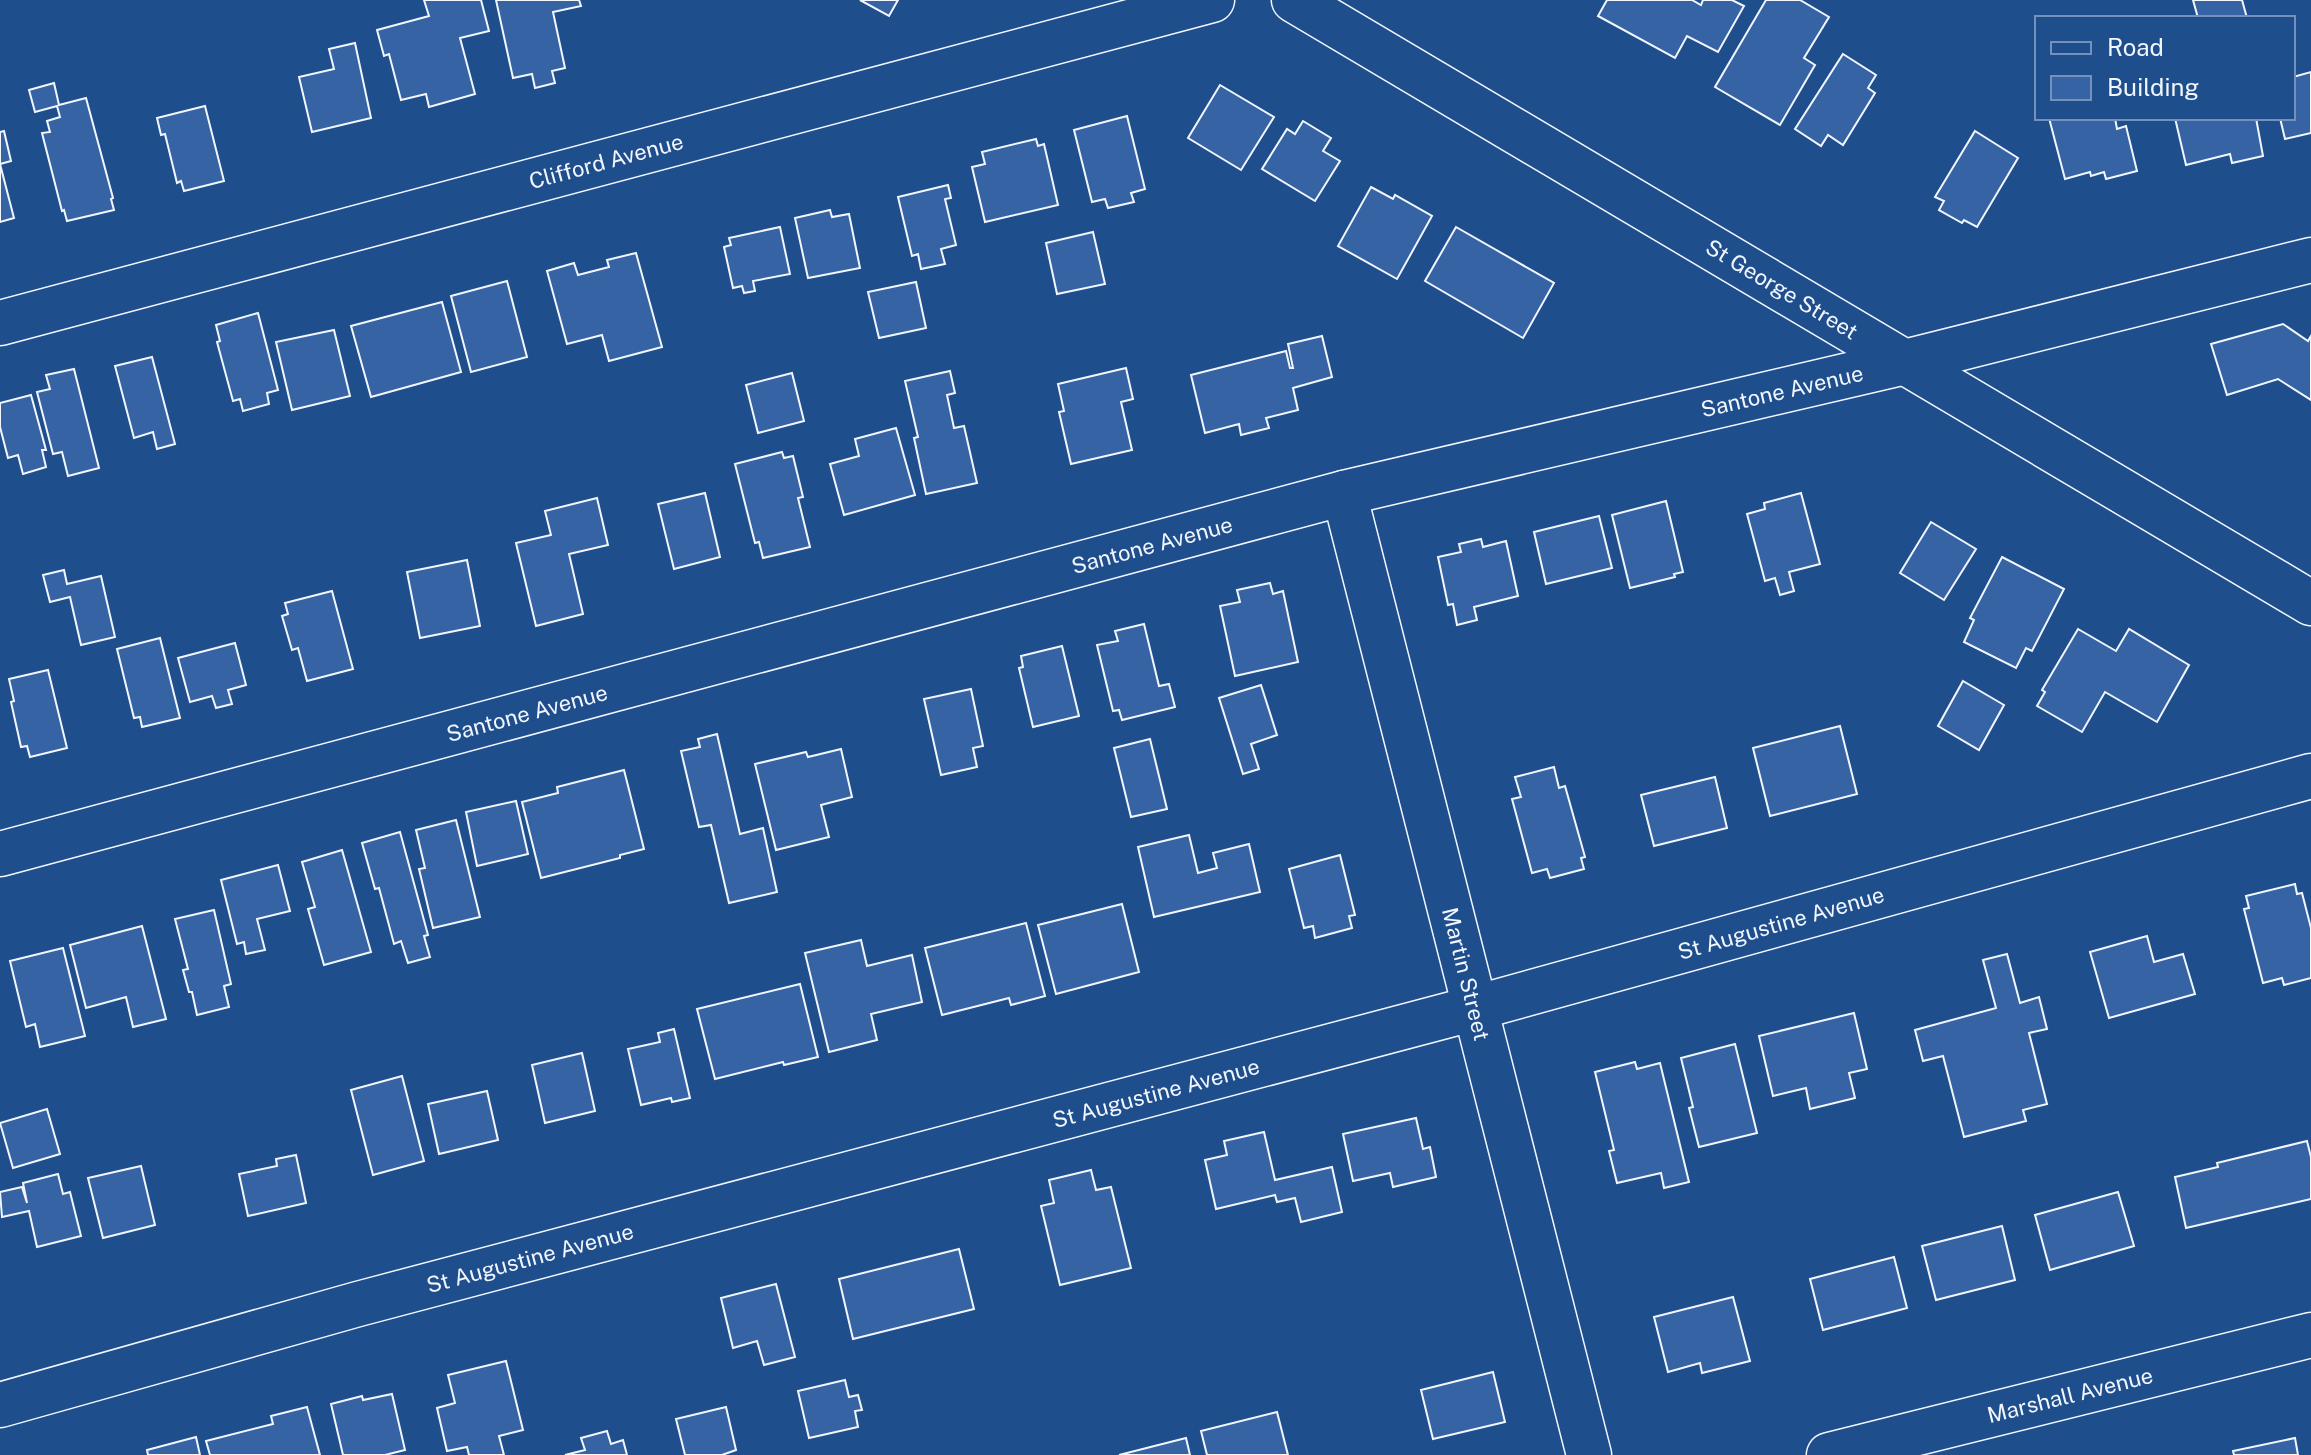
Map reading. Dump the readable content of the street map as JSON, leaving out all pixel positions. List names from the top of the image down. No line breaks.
{"streets":{"street":["Clifford Avenue","St George Street","Santone Avenue","St Augustine Avenue","Martin Street","Marshall Avenue"]},"crossings":[["St George Street","Santone Avenue"],["Santone Avenue","Martin Street"],["St Augustine Avenue","Martin Street"]],"legend":["Road","Building"]}
